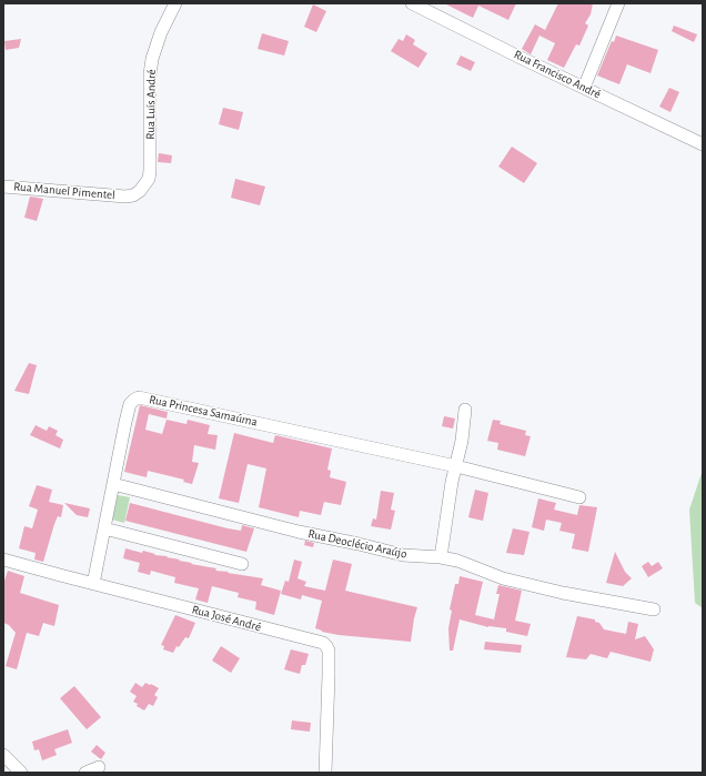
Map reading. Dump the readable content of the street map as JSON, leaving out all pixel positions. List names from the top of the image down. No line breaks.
{"streets":{"street":["Rua Francisco André","Rua Luís André","Rua Manuel Pimentel","Rua Princesa Samaúma","Rua Deoclécio Araújo","Rua José André"]},"crossings":[["Rua Luís André","Rua Manuel Pimentel"],["Rua Princesa Samaúma","Rua Deoclécio Araújo"],["Rua Princesa Samaúma","Rua José André"]]}
